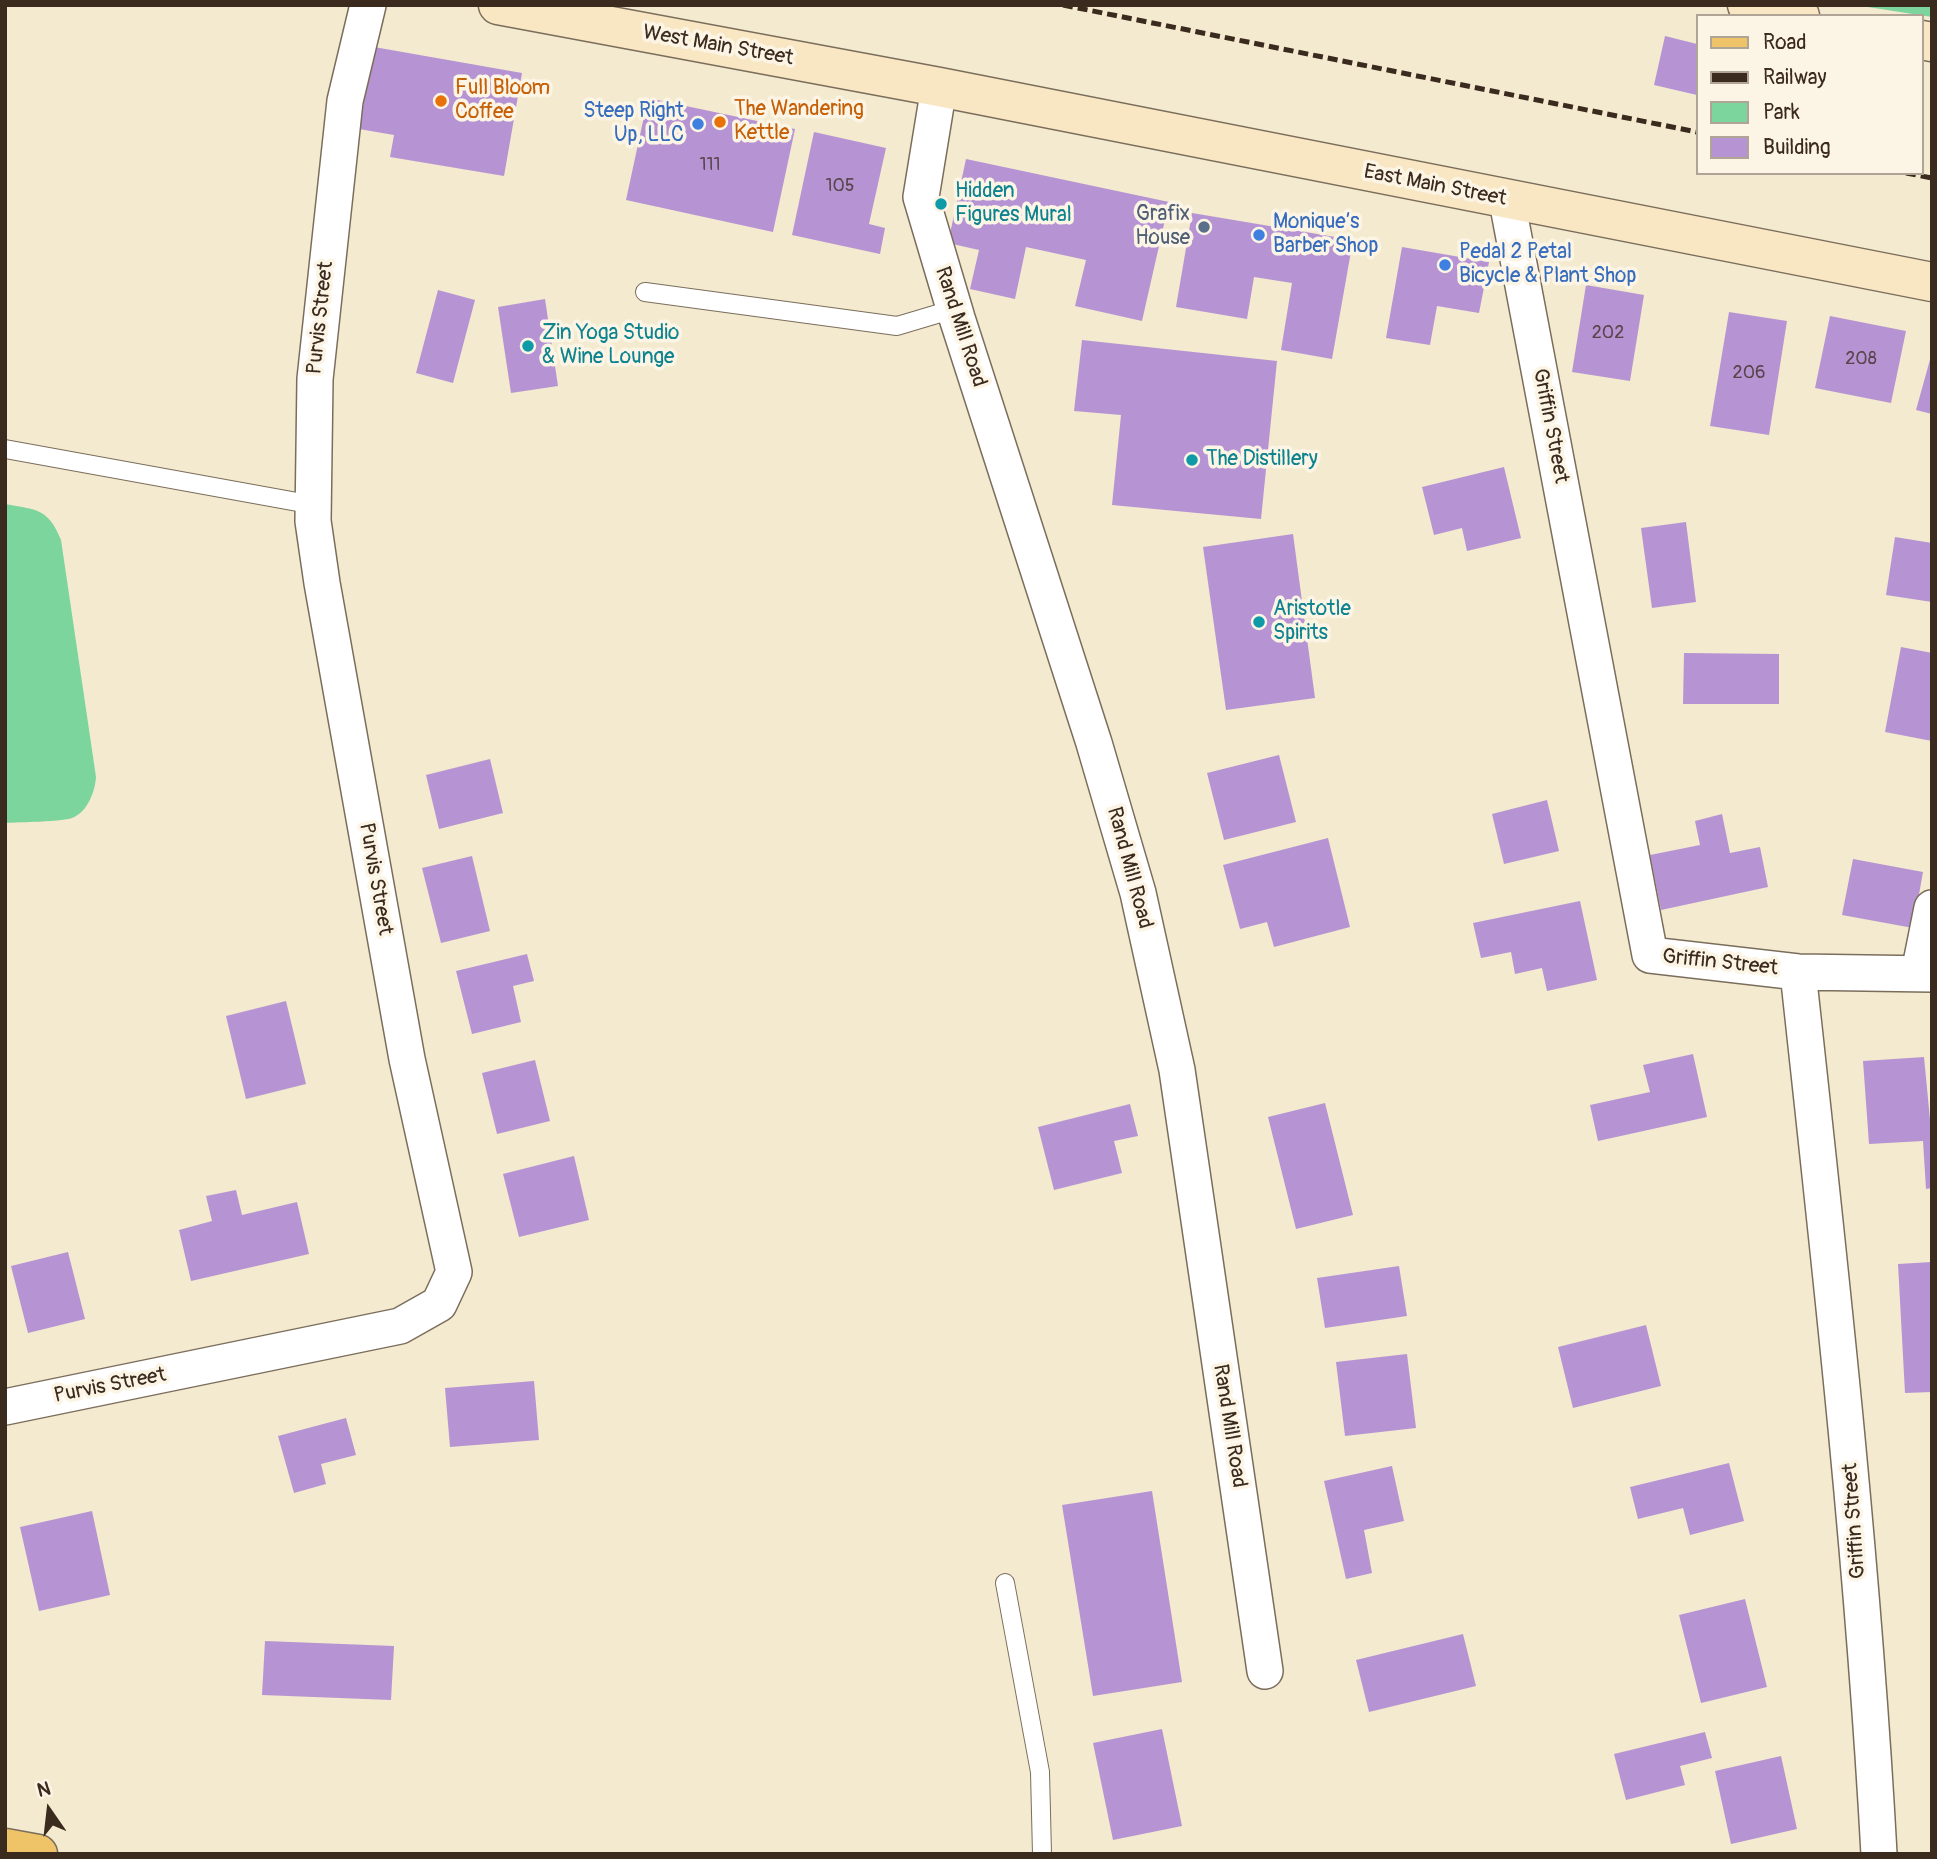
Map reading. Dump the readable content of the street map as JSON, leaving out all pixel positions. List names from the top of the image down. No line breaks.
{"streets":{"street":["West Main Street","East Main Street","Purvis Street","Rand Mill Road","Griffin Street"]},"crossings":[["West Main Street","East Main Street"],["West Main Street","Rand Mill Road"],["East Main Street","Rand Mill Road"],["East Main Street","Griffin Street"]],"places":["Full Bloom Coffee","The Wandering Kettle","Steep Right Up, LLC","Hidden Figures Mural","Grafix House","Monique’s Barber Shop","Pedal 2 Petal Bicycle & Plant Shop","Zin Yoga Studio & Wine Lounge","The Distillery","Aristotle Spirits"],"house_numbers":["111","105","202","208","206"],"legend":["Road","Railway","Park","Building"],"north":"top"}
